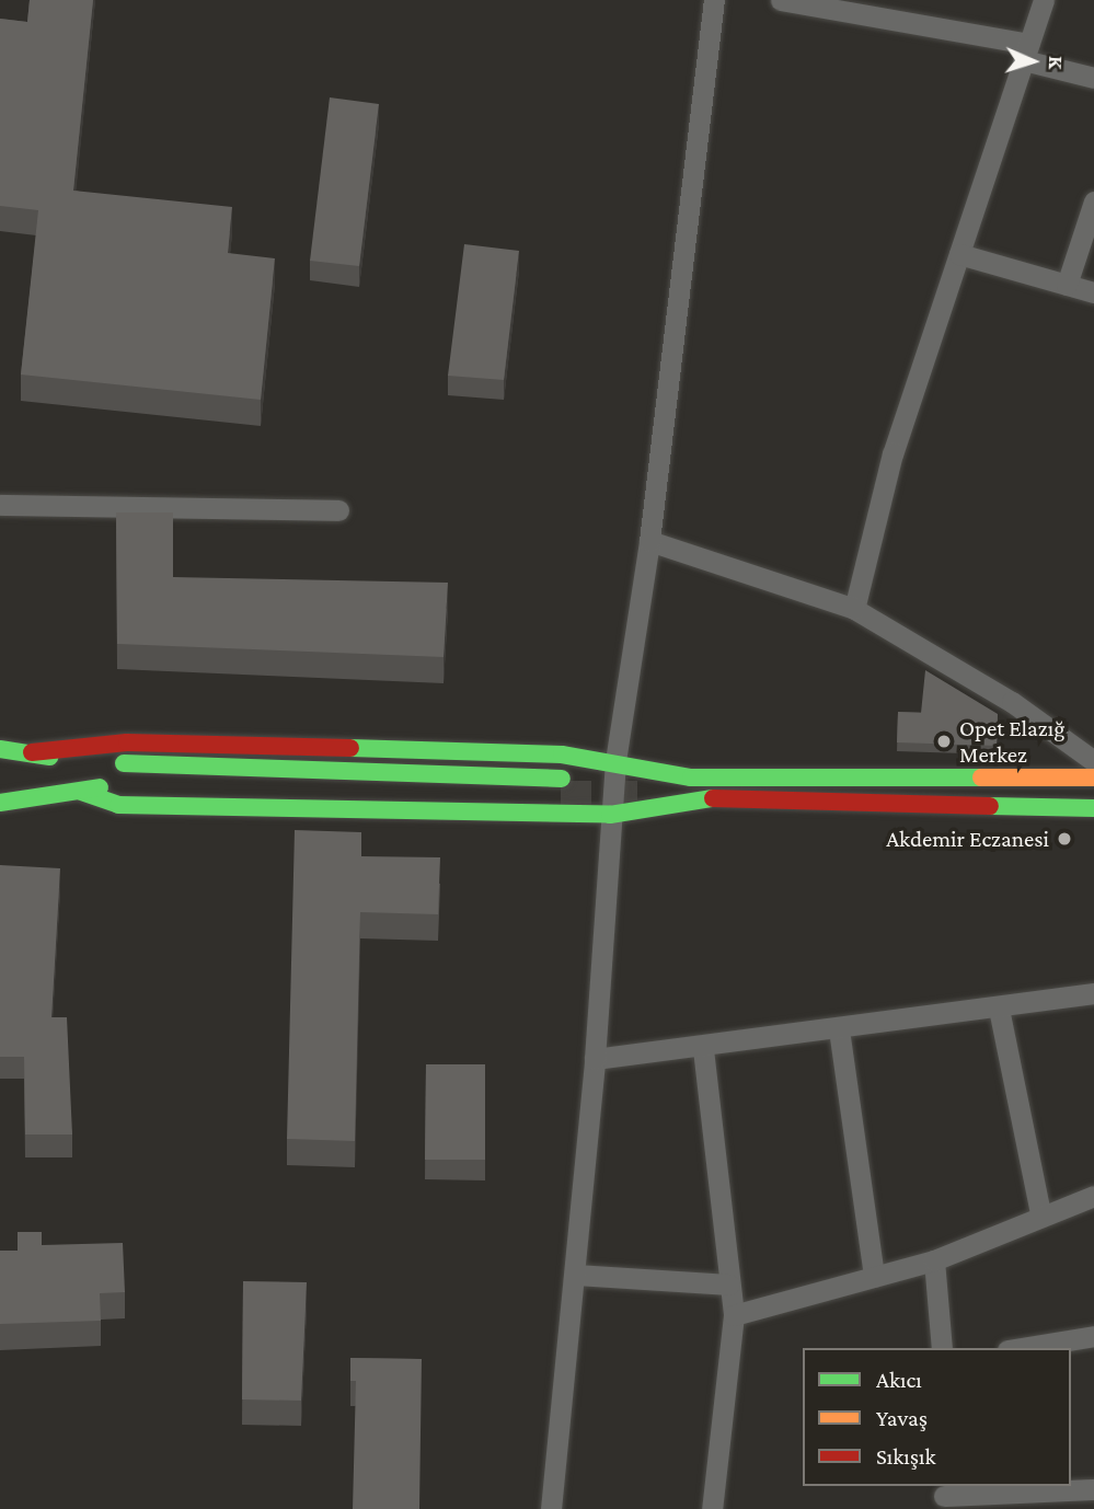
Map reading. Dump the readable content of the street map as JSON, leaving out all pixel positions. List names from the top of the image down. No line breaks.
{"places":["Opet Elazığ Merkez","Akdemir Eczanesi"],"legend":["Akıcı","Yavaş","Sıkışık"],"north":"right"}
